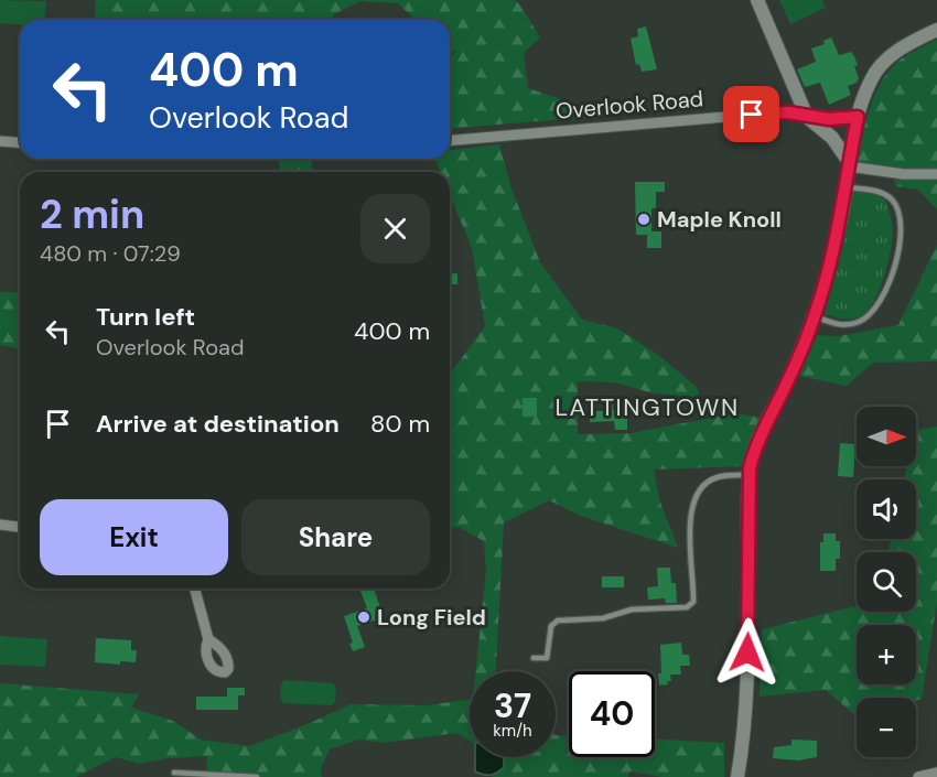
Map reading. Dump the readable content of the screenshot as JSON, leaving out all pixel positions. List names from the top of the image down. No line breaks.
{"streets":{"street":["Overlook Road"]},"districts":["LATTINGTOWN"],"places":["Maple Knoll","Long Field"],"north":"right","page":{"turn":["400 m","Overlook Road"],"heading":["2 min","480 m · 07:29"],"list":[{"name":"Turn left","note":"Overlook Road","value":"400 m"},{"name":"Arrive at destination","value":"80 m"}],"map_buttons":["+","−"],"buttons":["Exit","Share"],"speed":"37 km/h","limit":"40"}}
